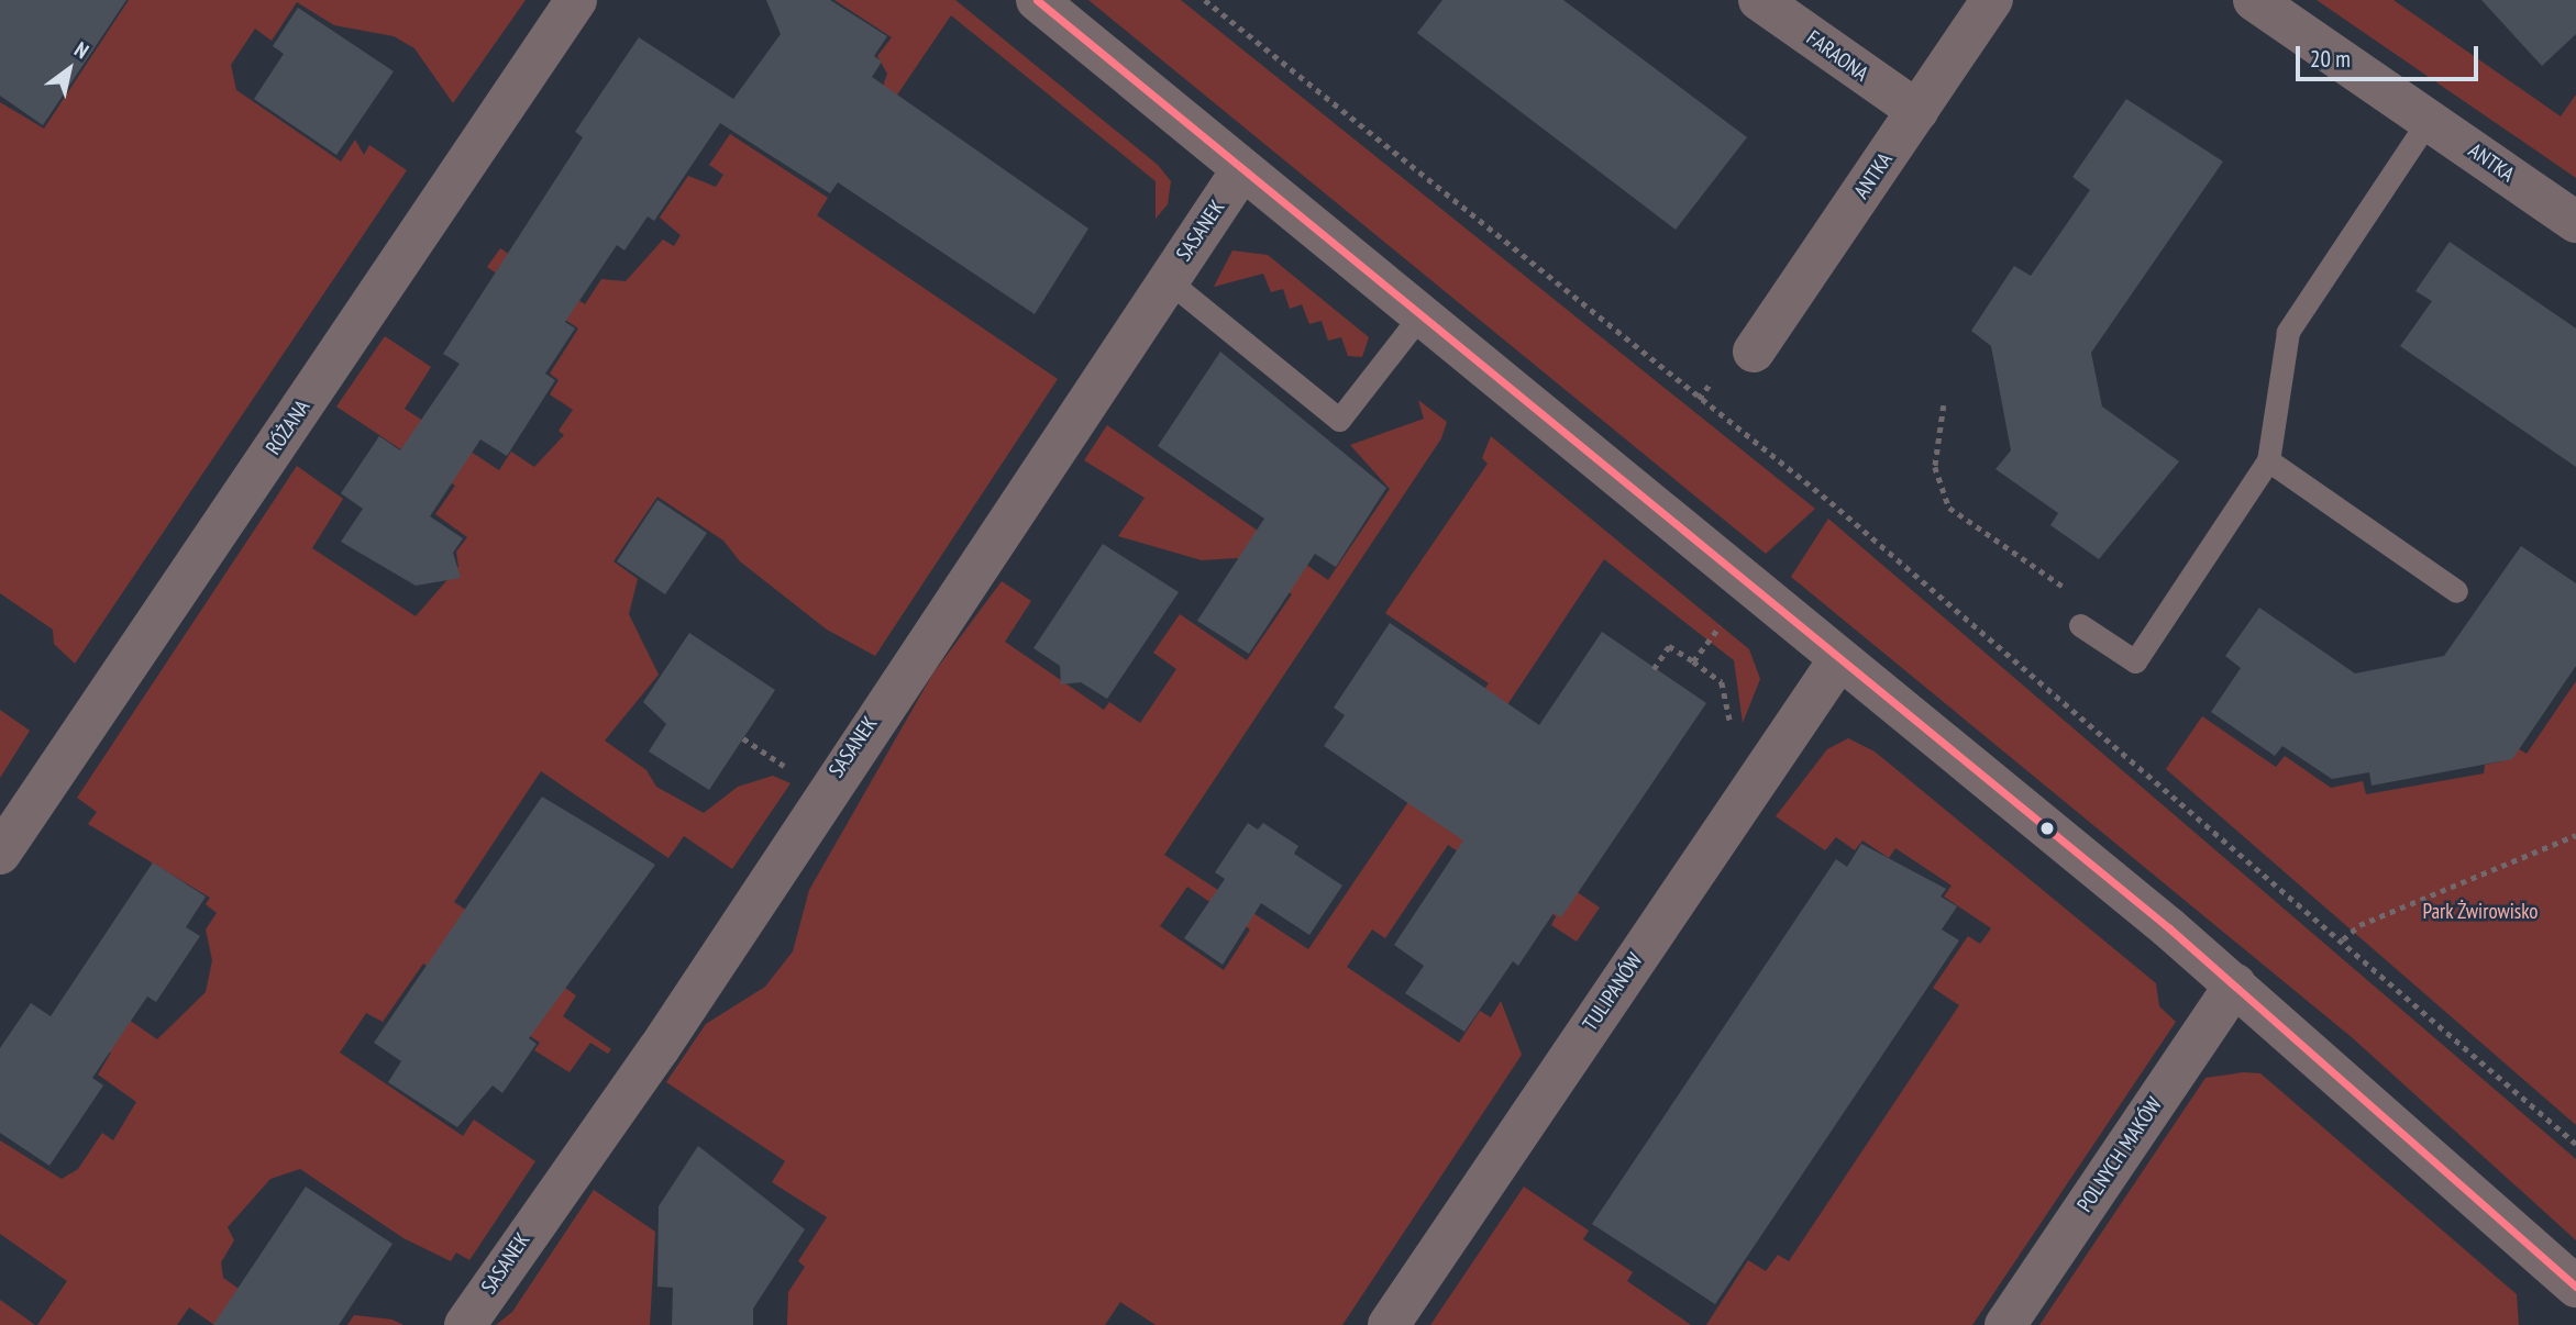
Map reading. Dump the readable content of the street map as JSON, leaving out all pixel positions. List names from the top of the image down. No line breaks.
{"streets":{"street":["FARAONA","ANTKA","SASANEK","RÓŻANA","TULIPANÓW","POLNYCH MAKÓW"]},"crossings":[["FARAONA","ANTKA"]],"parks":["Park Żwirowisko"],"scale_bar":"20 m","north":"top right"}
